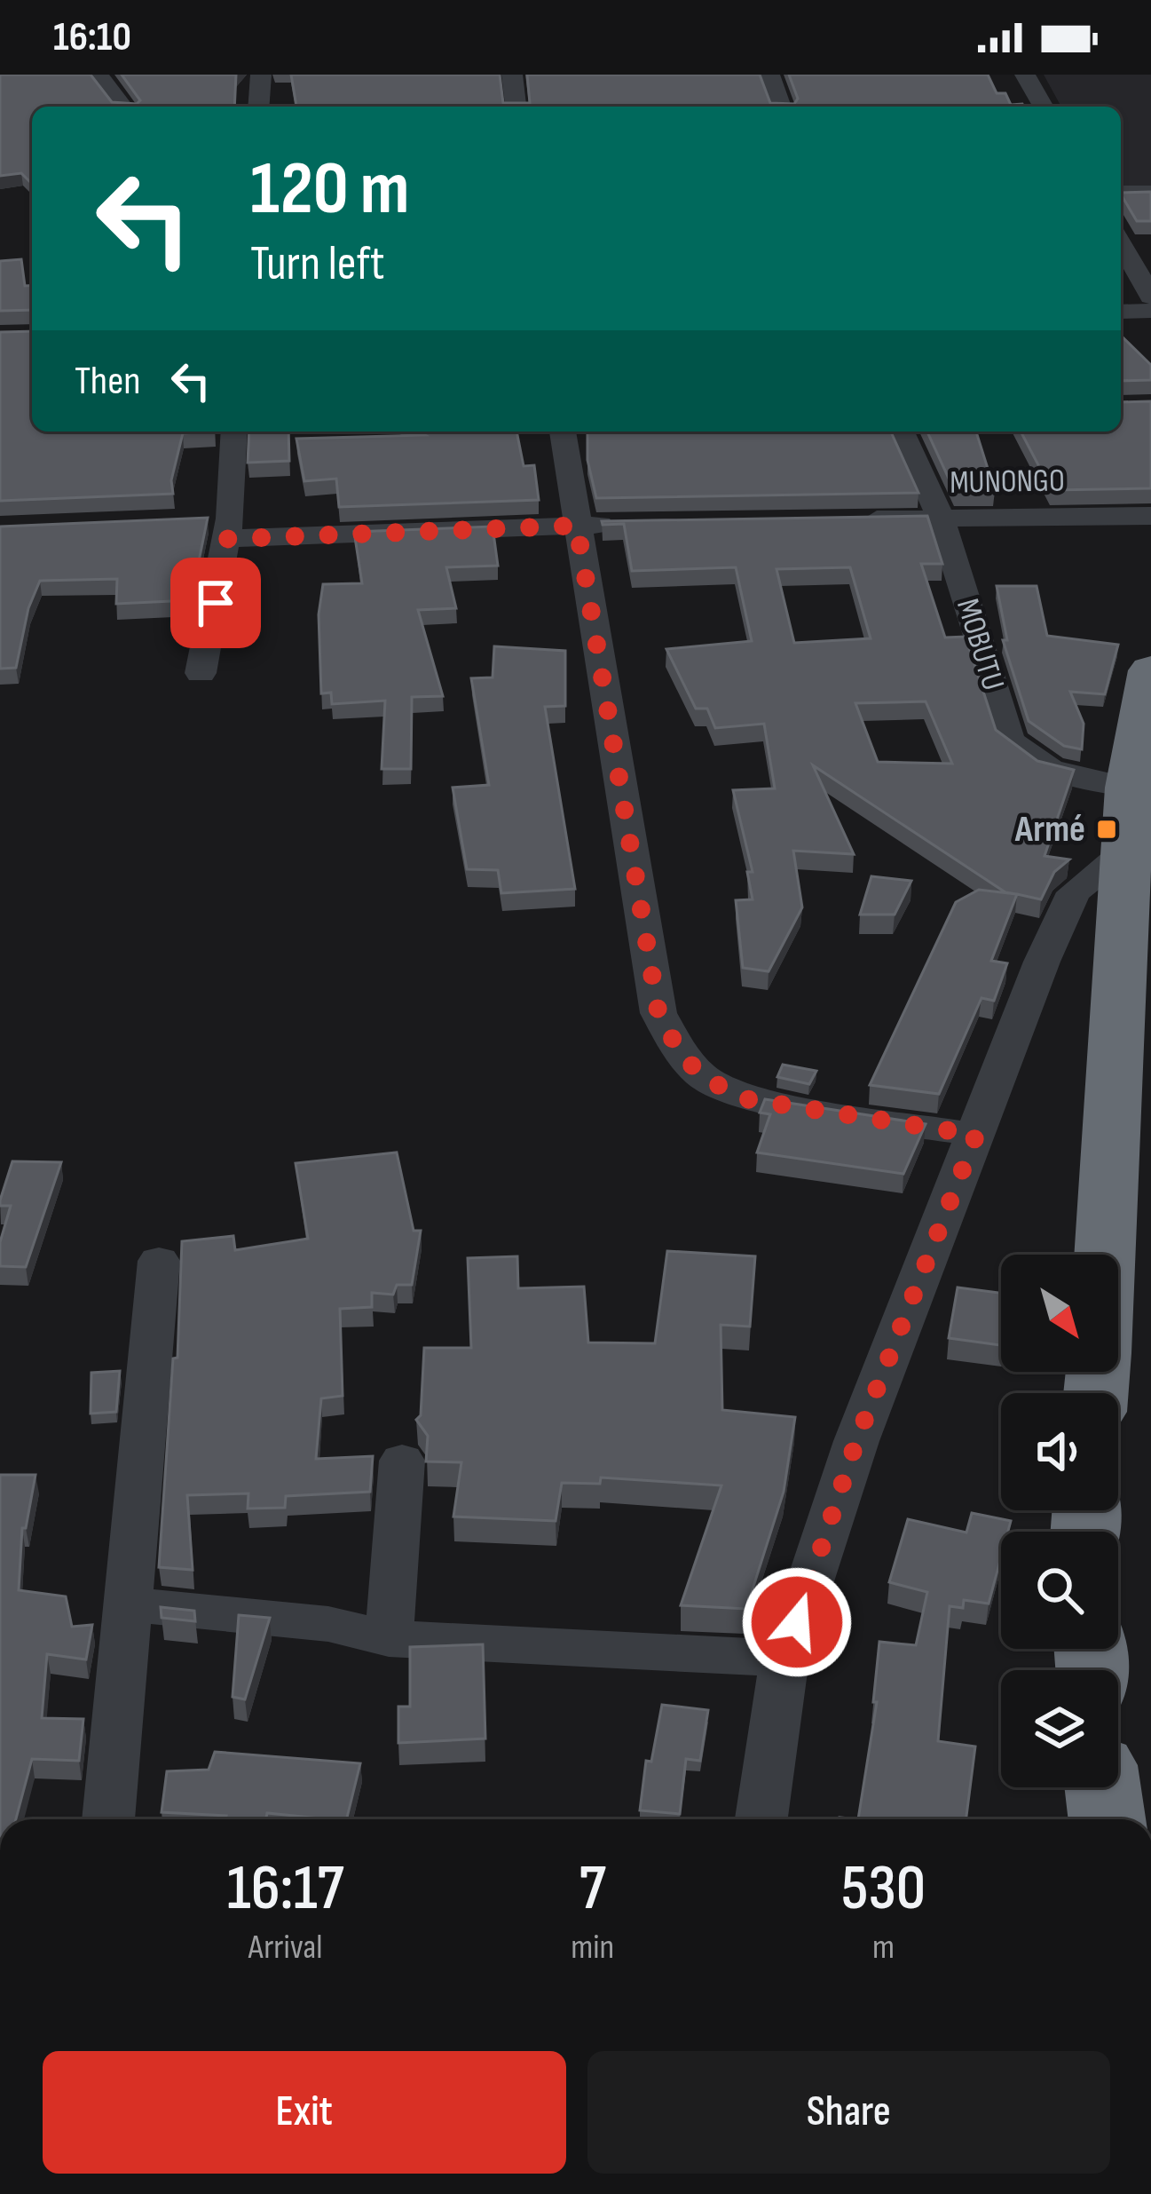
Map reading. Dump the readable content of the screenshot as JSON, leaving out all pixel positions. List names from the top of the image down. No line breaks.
{"streets":{"street":["MUNONGO","MOBUTU"]},"crossings":[["MUNONGO","MOBUTU"]],"places":{"transit":["Armé"]},"north":"bottom right","page":{"status":"16:10","turn":["120 m","Turn left"],"then":"Then","eta":["16:17","Arrival","7","min","530","m"],"buttons":["Exit","Share"]}}
